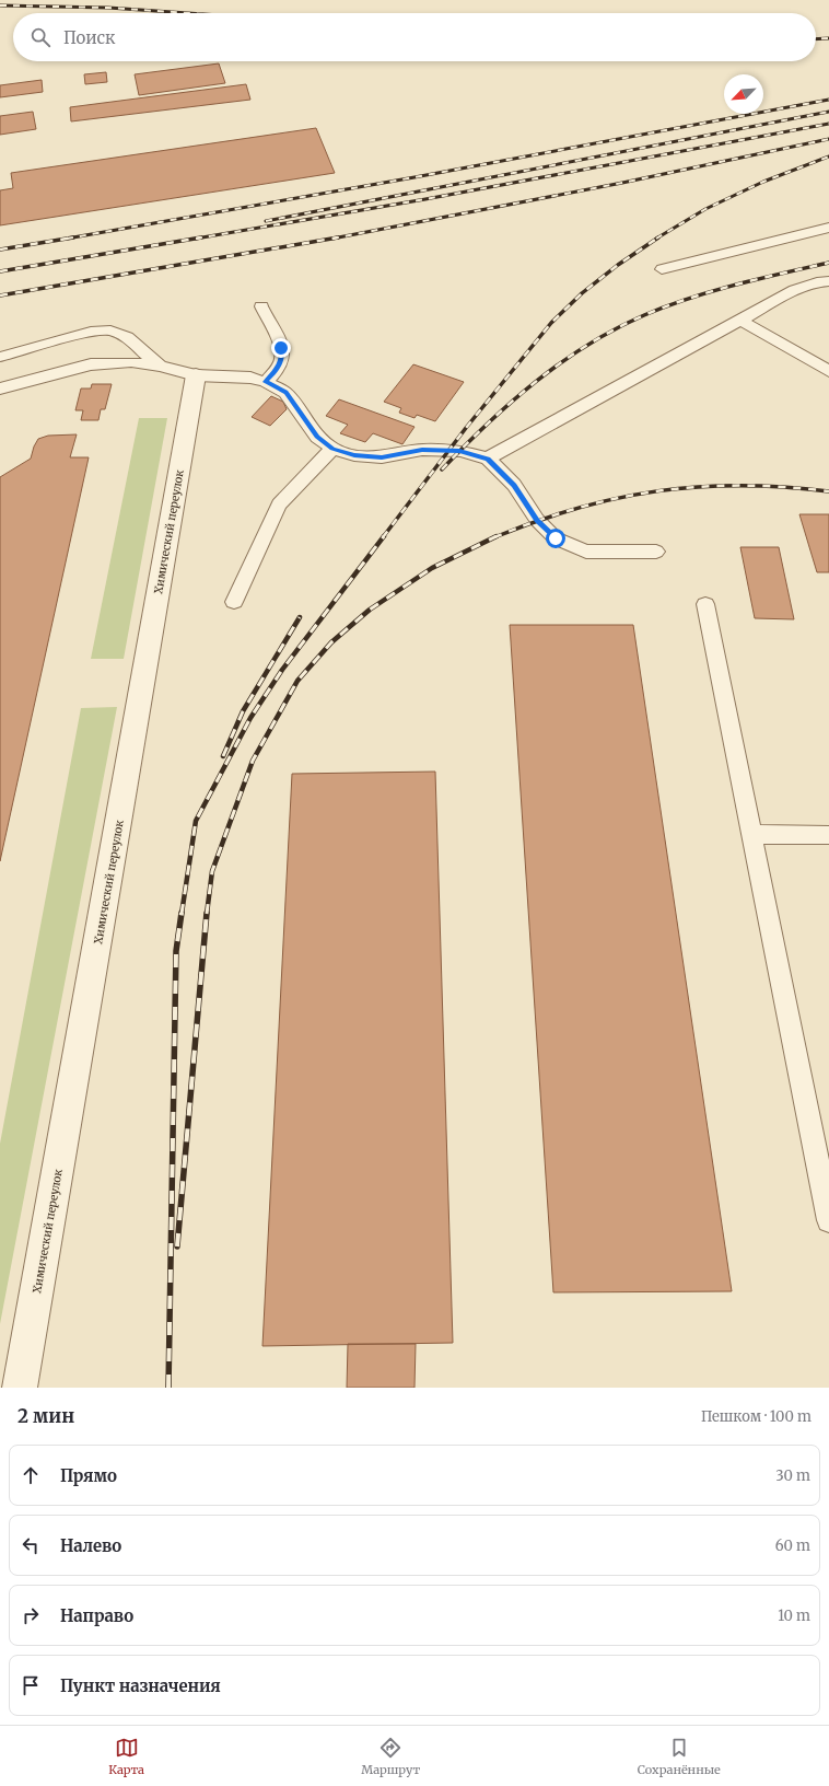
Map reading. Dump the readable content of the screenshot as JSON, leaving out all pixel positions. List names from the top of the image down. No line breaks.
{"streets":{"street":["Химический переулок"]},"north":"bottom left","page":{"search":"Поиск","heading":["2 мин","Пешком · 100 m"],"list":[["Прямо","30 m"],["Налево","60 m"],["Направо","10 m"],"Пункт назначения"],"nav":["Карта","Маршрут","Сохранённые"]}}
